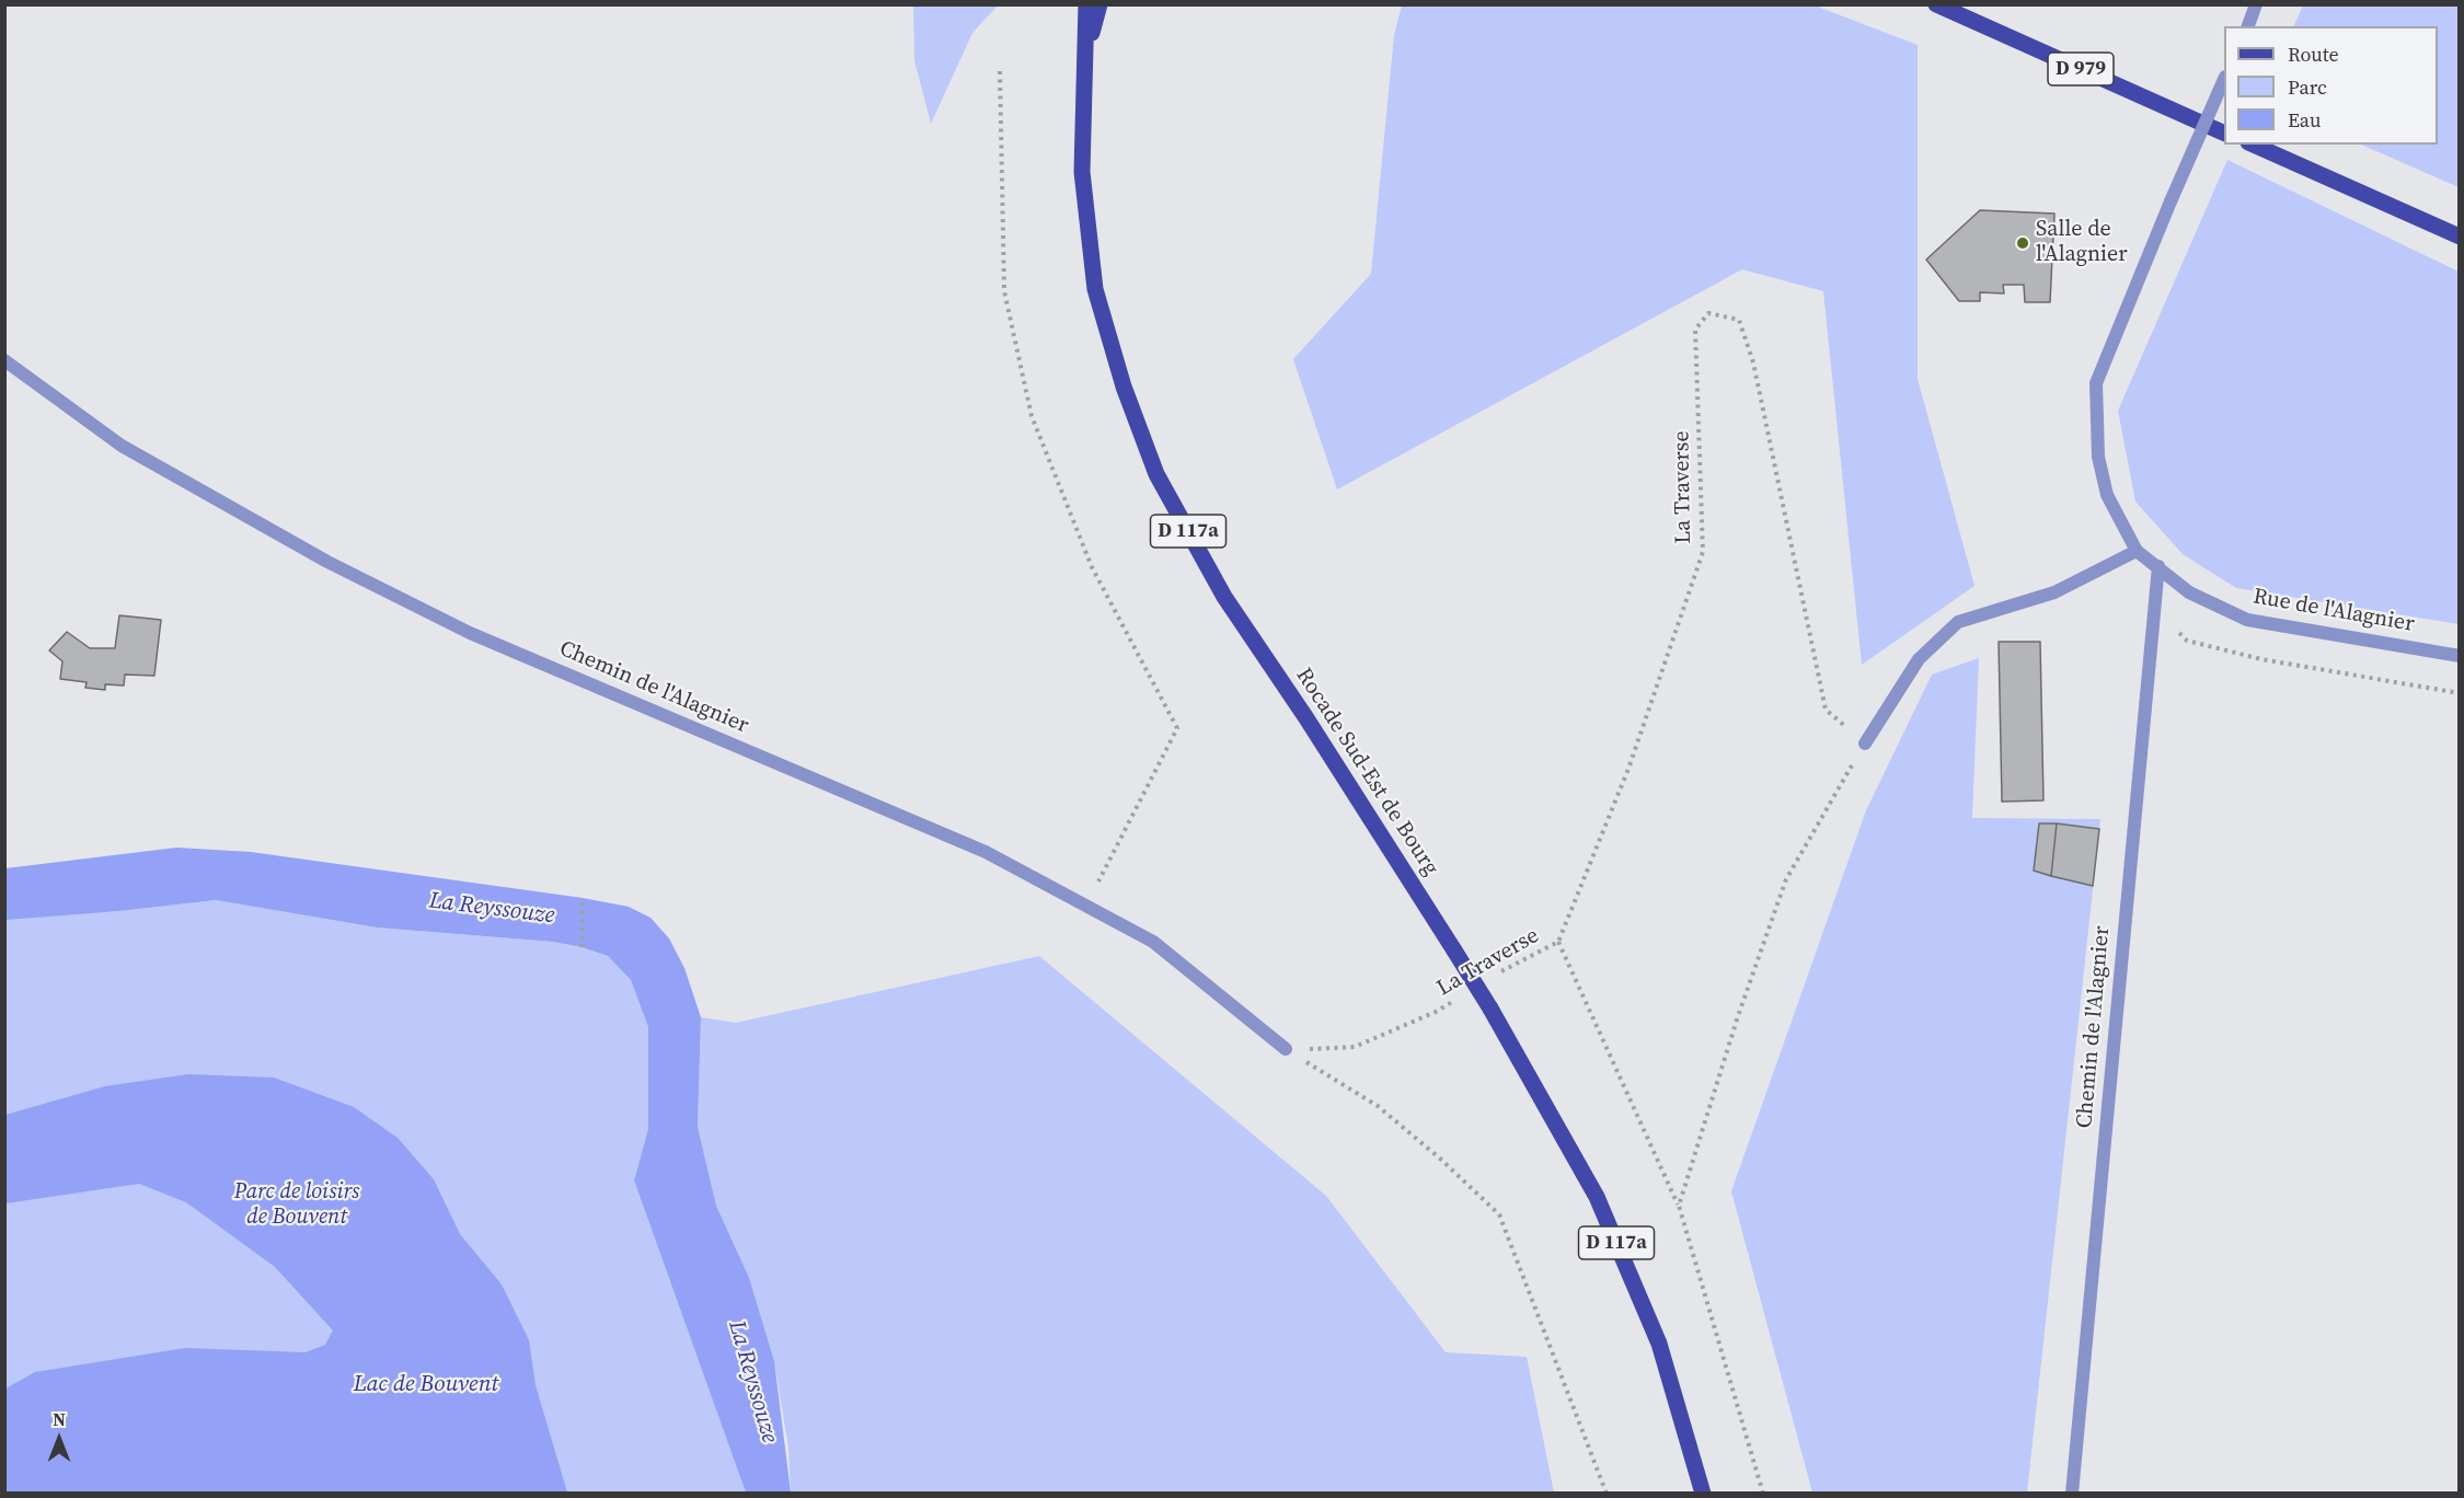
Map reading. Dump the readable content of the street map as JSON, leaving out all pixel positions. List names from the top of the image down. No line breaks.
{"streets":{"main road":["D 979","D 117a","Rocade Sud-Est de Bourg"],"street":["Rue de l'Alagnier","Chemin de l'Alagnier"],"path":["La Traverse"]},"crossings":[["La Traverse","Chemin de l'Alagnier"],["D 117a","Rocade Sud-Est de Bourg"],["Rue de l'Alagnier","Chemin de l'Alagnier"]],"water":["La Reyssouze","Lac de Bouvent"],"parks":["Parc de loisirs de Bouvent"],"places":["Salle de l'Alagnier"],"legend":["Route","Parc","Eau"],"north":"top"}
